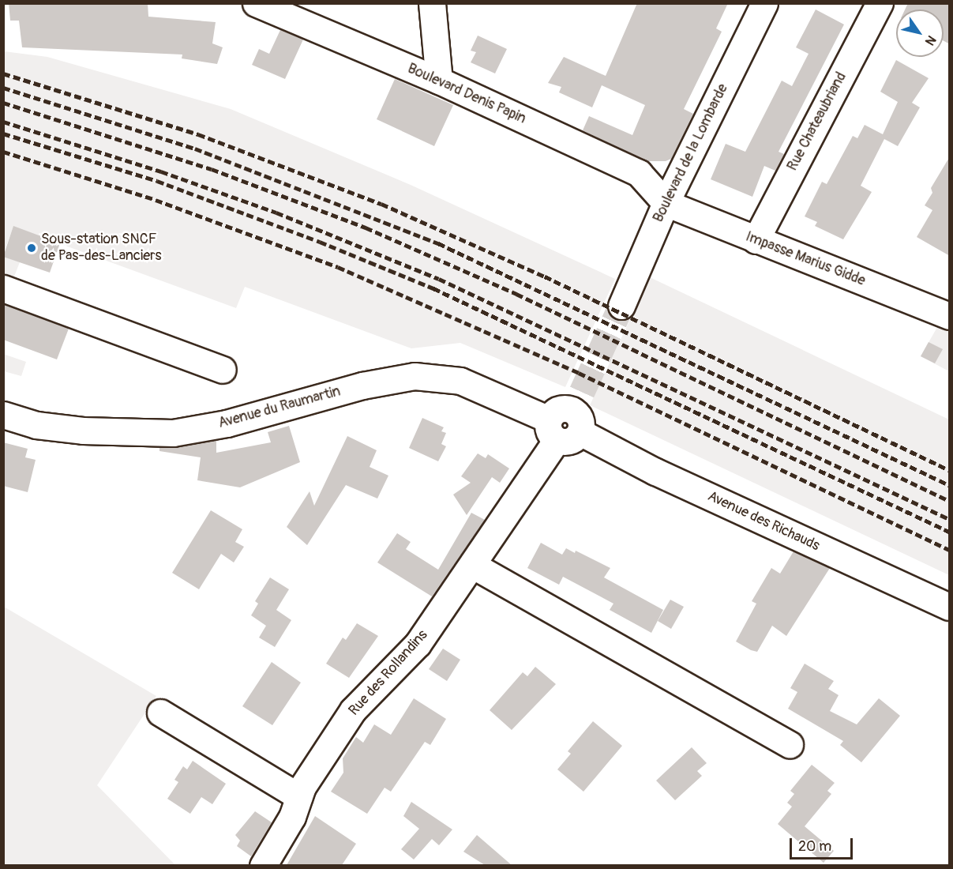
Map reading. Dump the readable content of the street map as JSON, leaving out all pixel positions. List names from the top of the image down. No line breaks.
{"streets":{"street":["Boulevard Denis Papin","Rue Chateaubriand","Boulevard de la Lombarde","Impasse Marius Gidde","Avenue du Raumartin","Avenue des Richauds","Rue des Rollandins"]},"crossings":[["Boulevard Denis Papin","Boulevard de la Lombarde"],["Boulevard Denis Papin","Impasse Marius Gidde"],["Rue Chateaubriand","Impasse Marius Gidde"],["Boulevard de la Lombarde","Impasse Marius Gidde"],["Avenue du Raumartin","Avenue des Richauds"],["Avenue du Raumartin","Rue des Rollandins"],["Avenue des Richauds","Rue des Rollandins"]],"places":["Sous-station SNCF de Pas-des-Lanciers"],"scale_bar":"20 m","north":"bottom right"}
